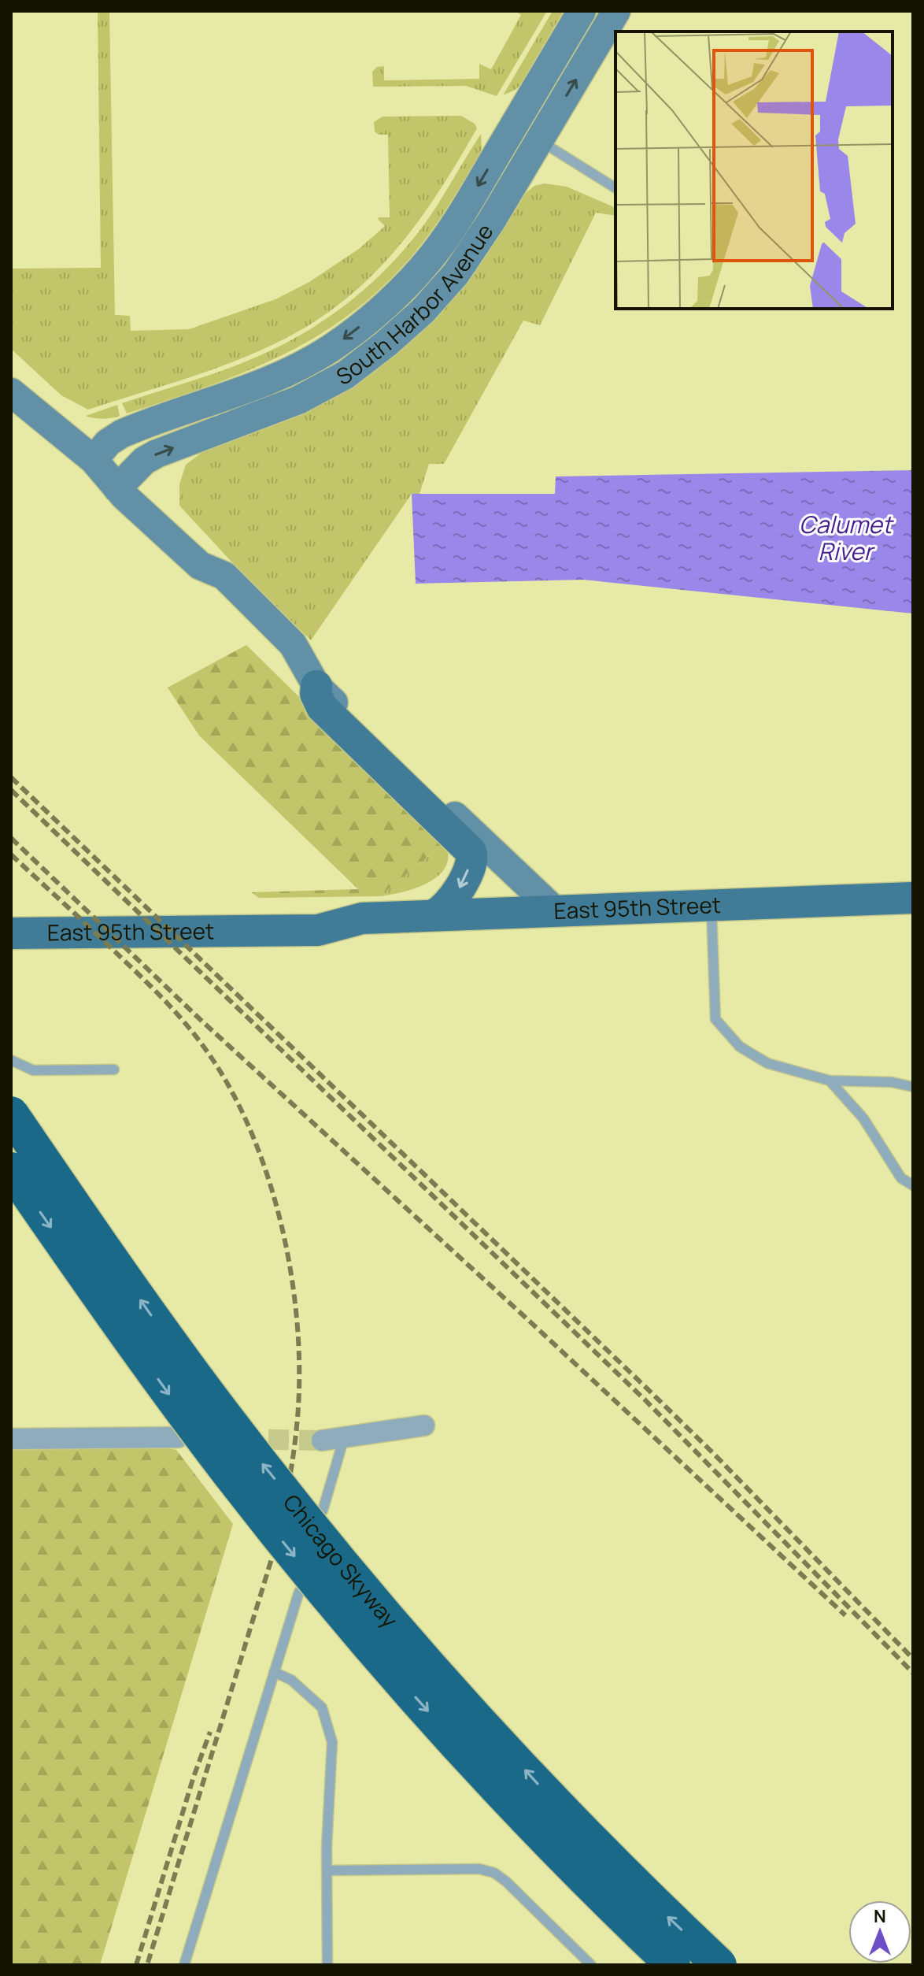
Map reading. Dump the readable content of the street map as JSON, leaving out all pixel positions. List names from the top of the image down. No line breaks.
{"streets":{"highway":["Chicago Skyway"],"main road":["South Harbor Avenue","East 95th Street"]},"water":["Calumet River"],"north":"top"}
